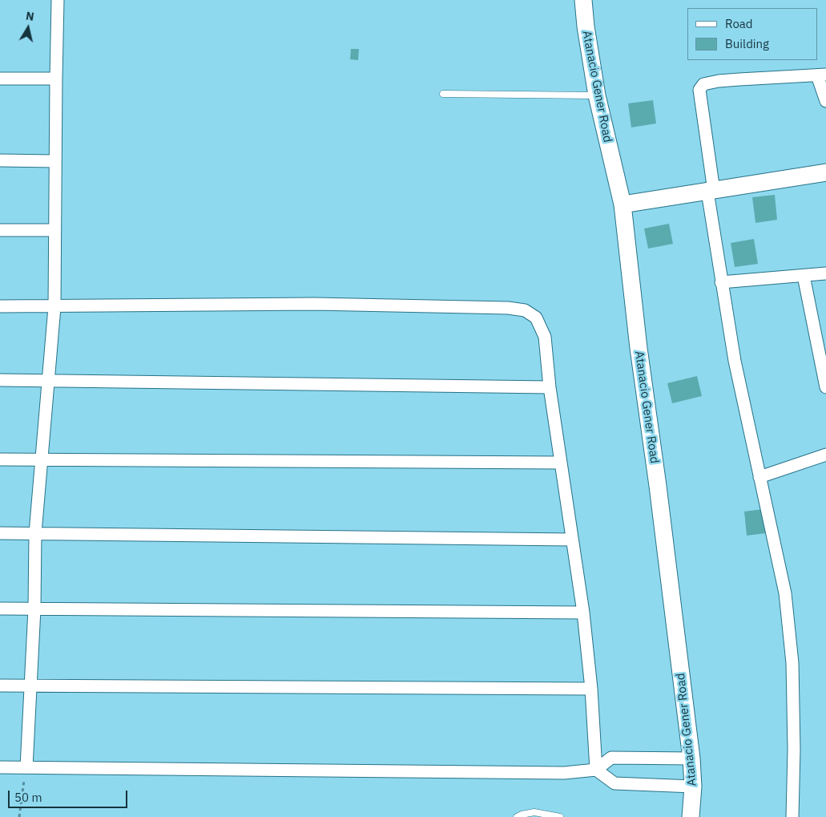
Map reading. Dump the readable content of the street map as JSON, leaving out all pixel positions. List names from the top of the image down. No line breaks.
{"streets":{"main road":["Atanacio Gener Road"]},"legend":["Road","Building"],"scale_bar":"50 m","north":"top"}
